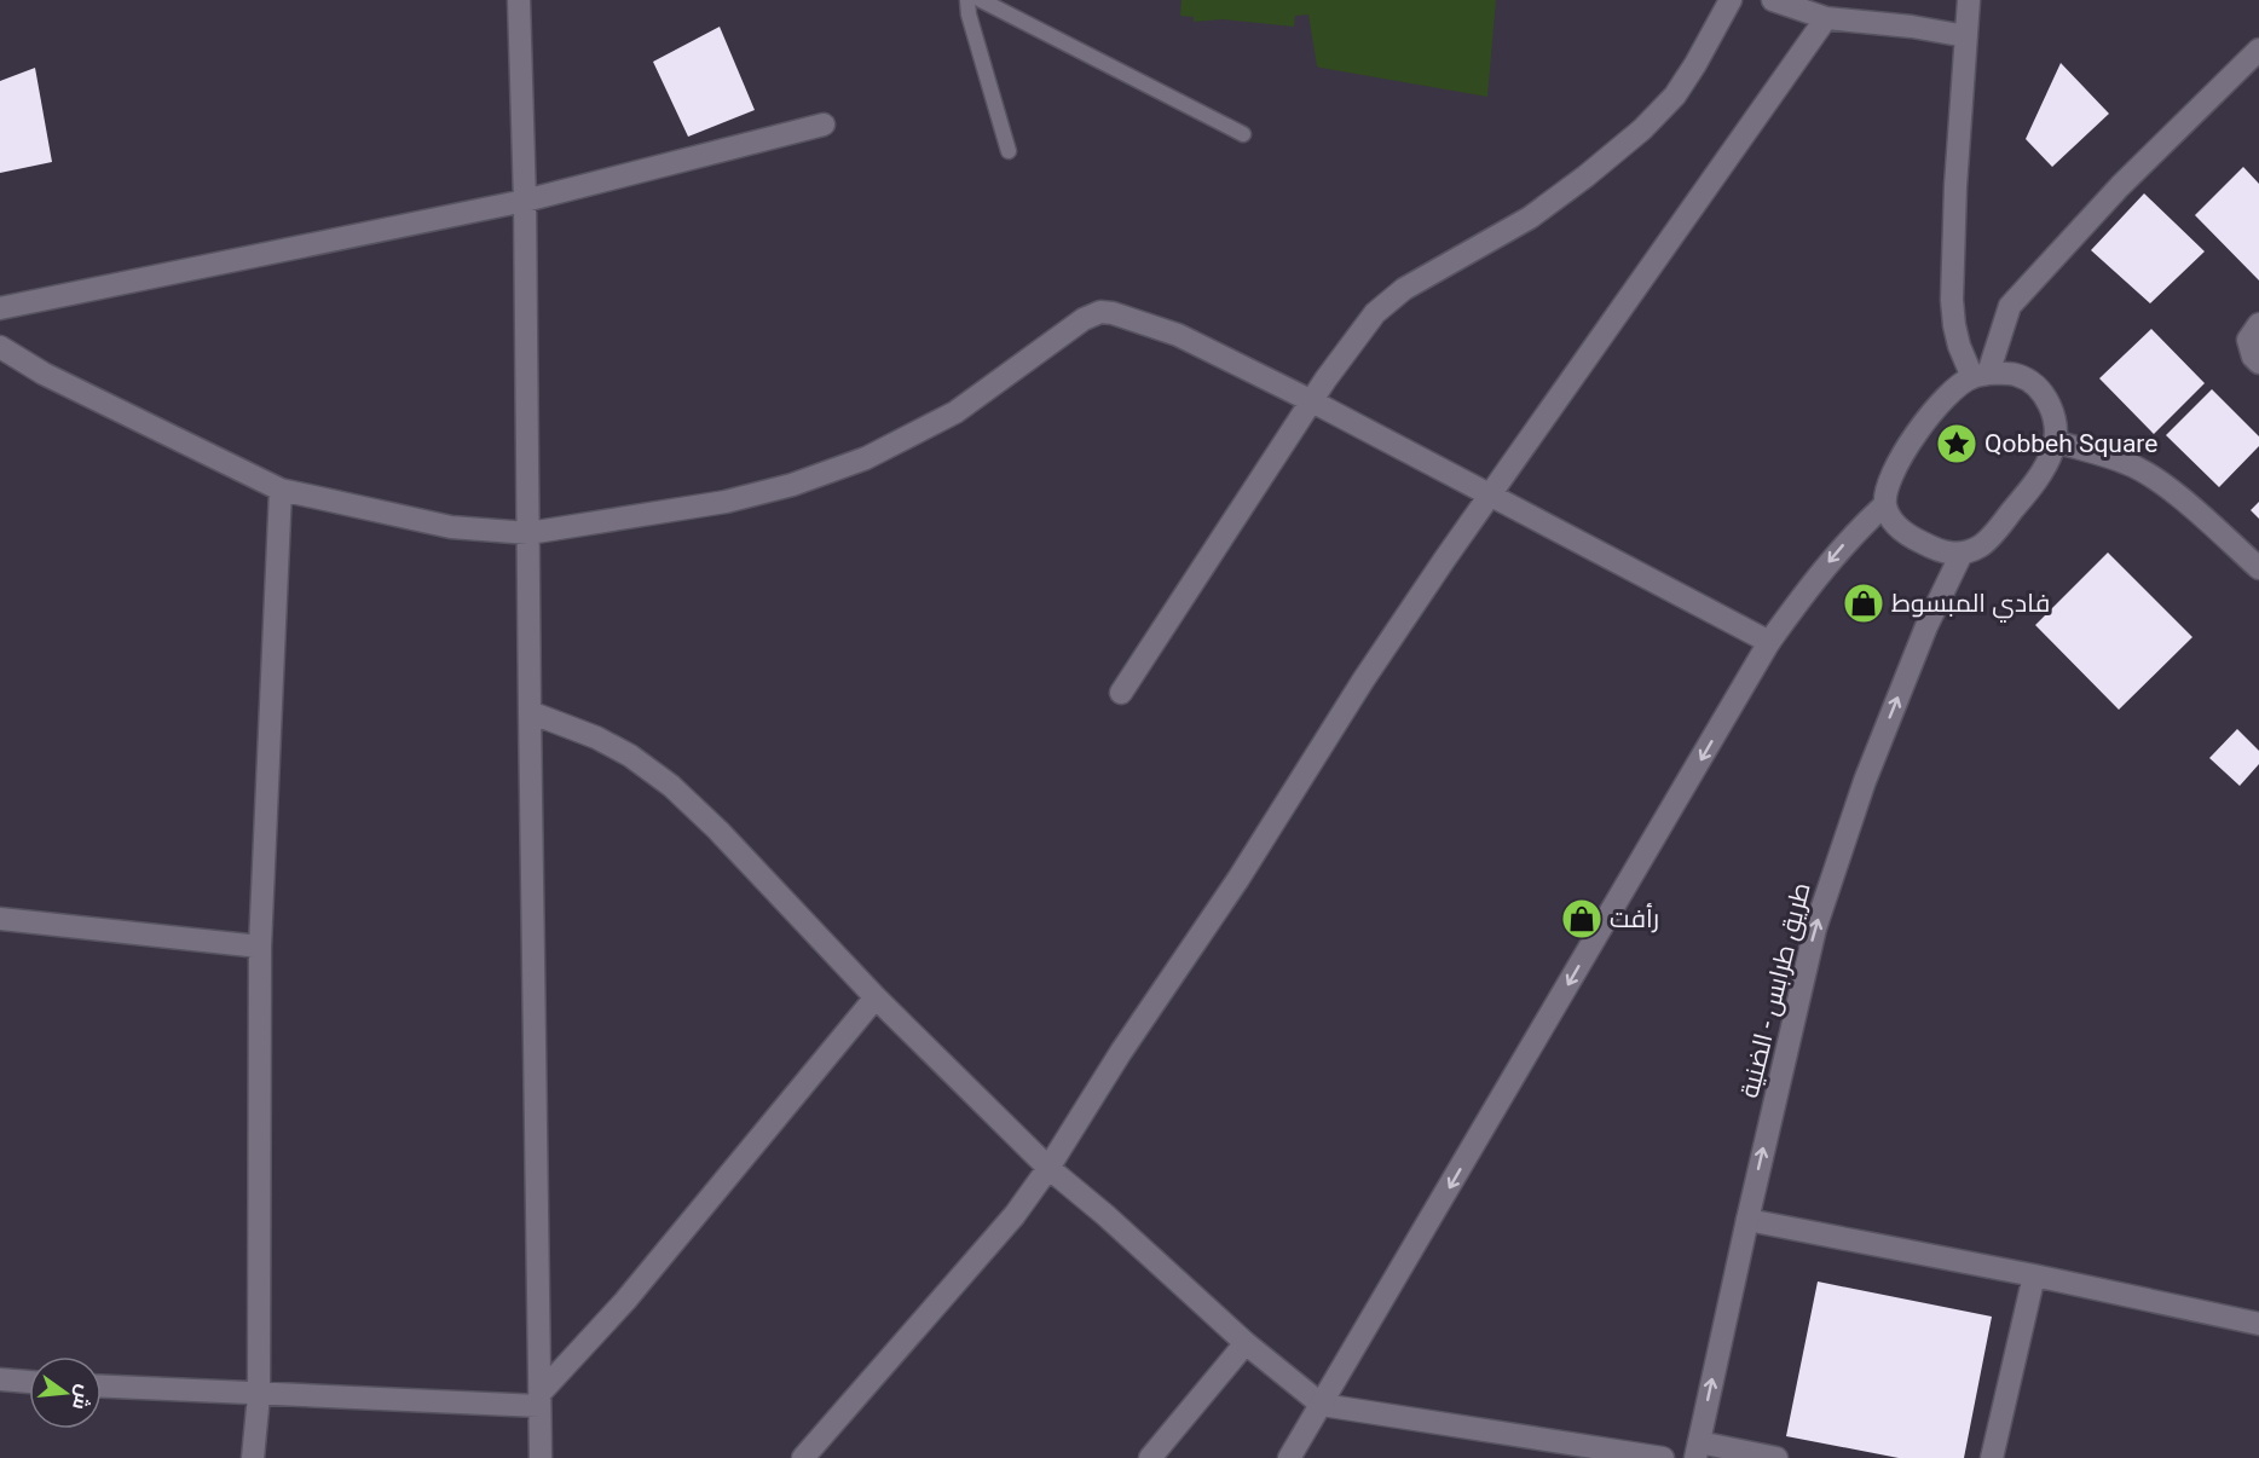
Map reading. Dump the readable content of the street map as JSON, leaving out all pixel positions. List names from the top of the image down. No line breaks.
{"streets":{"street":["طريق طرابس - الضنية"]},"places":{"place":["Qobbeh Square"],"shop":["فادي المبسوط","رأفت"]},"north":"right"}
